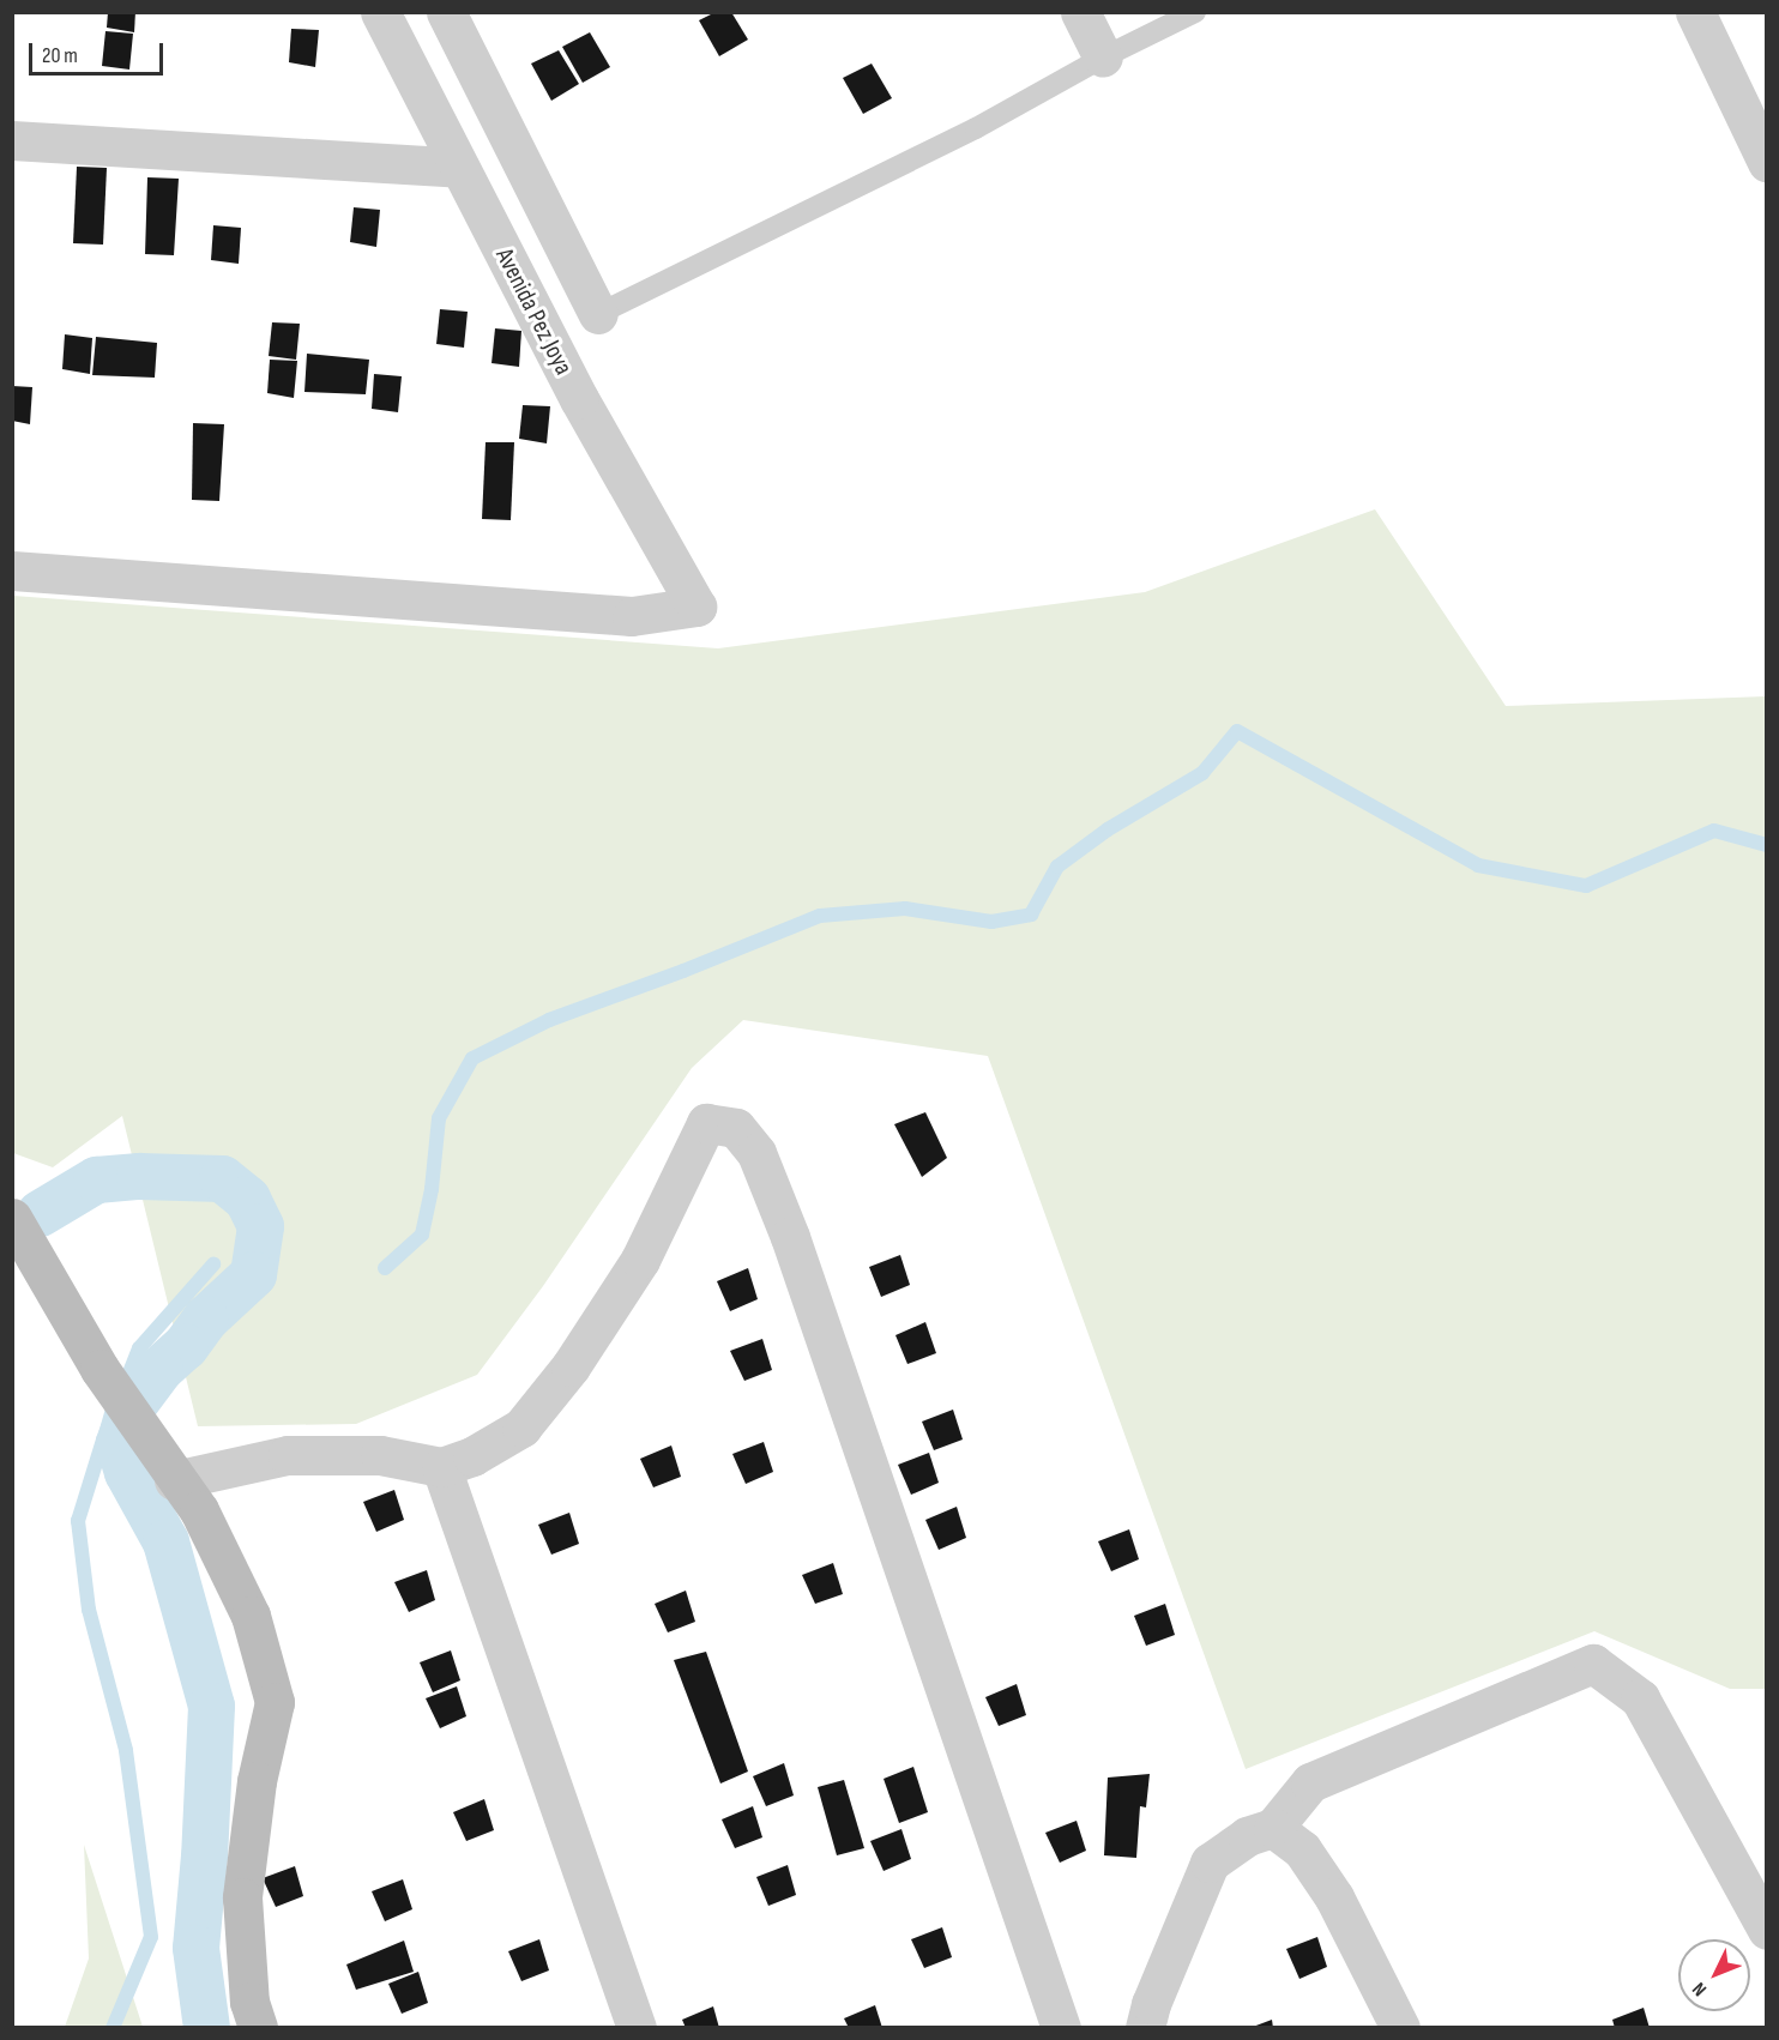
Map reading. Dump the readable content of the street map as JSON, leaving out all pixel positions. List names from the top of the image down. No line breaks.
{"streets":{"street":["Avenida Pez Joya"]},"scale_bar":"20 m","north":"bottom left"}
